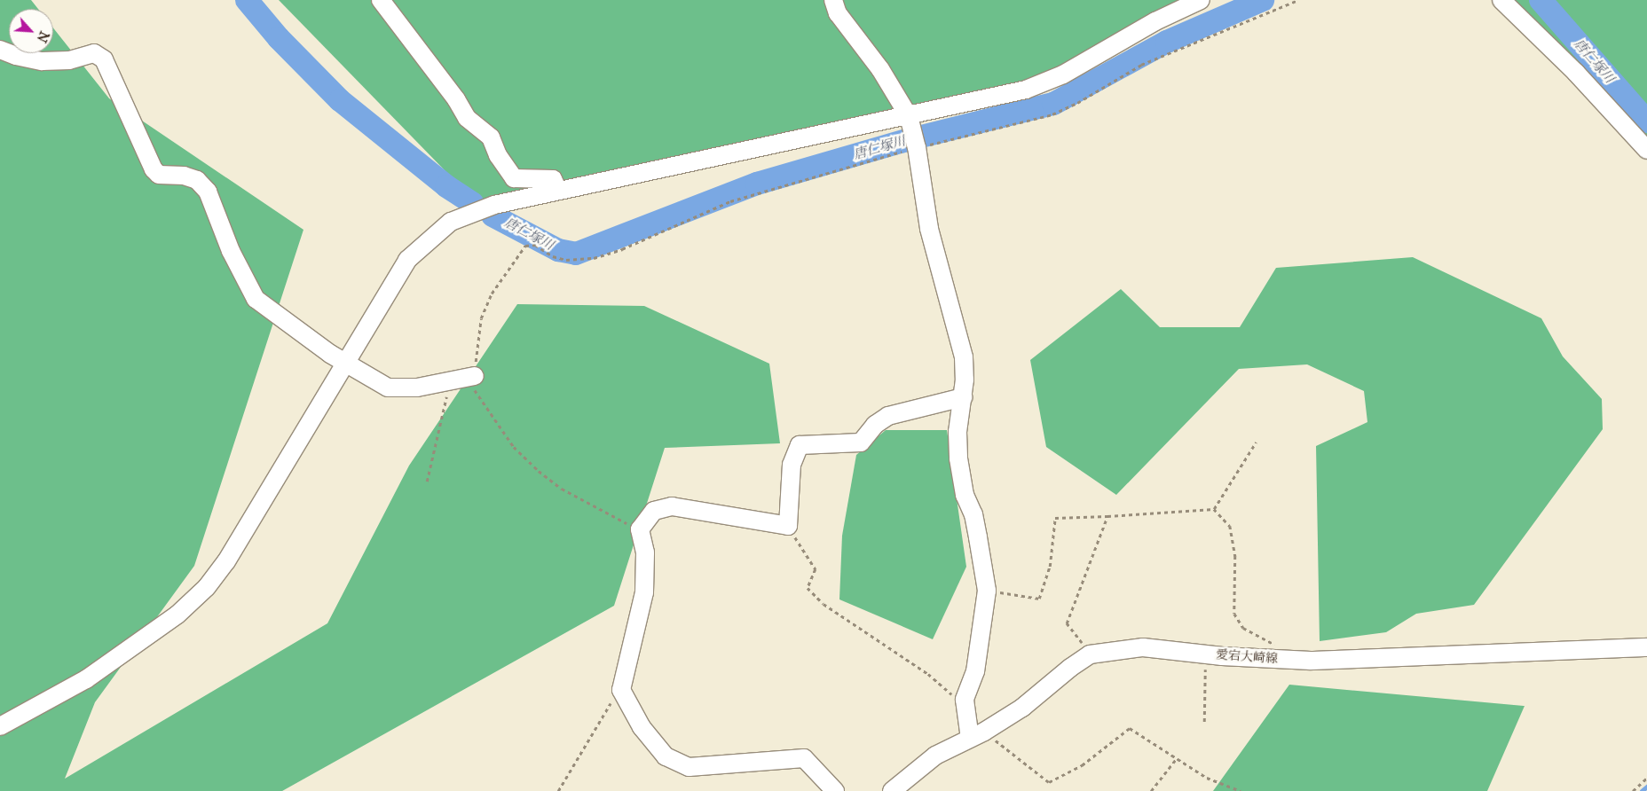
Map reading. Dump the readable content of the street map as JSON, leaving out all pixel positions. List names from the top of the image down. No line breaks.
{"streets":{"street":["愛宕大崎線"]},"water":["唐仁塚川"],"north":"bottom right"}
